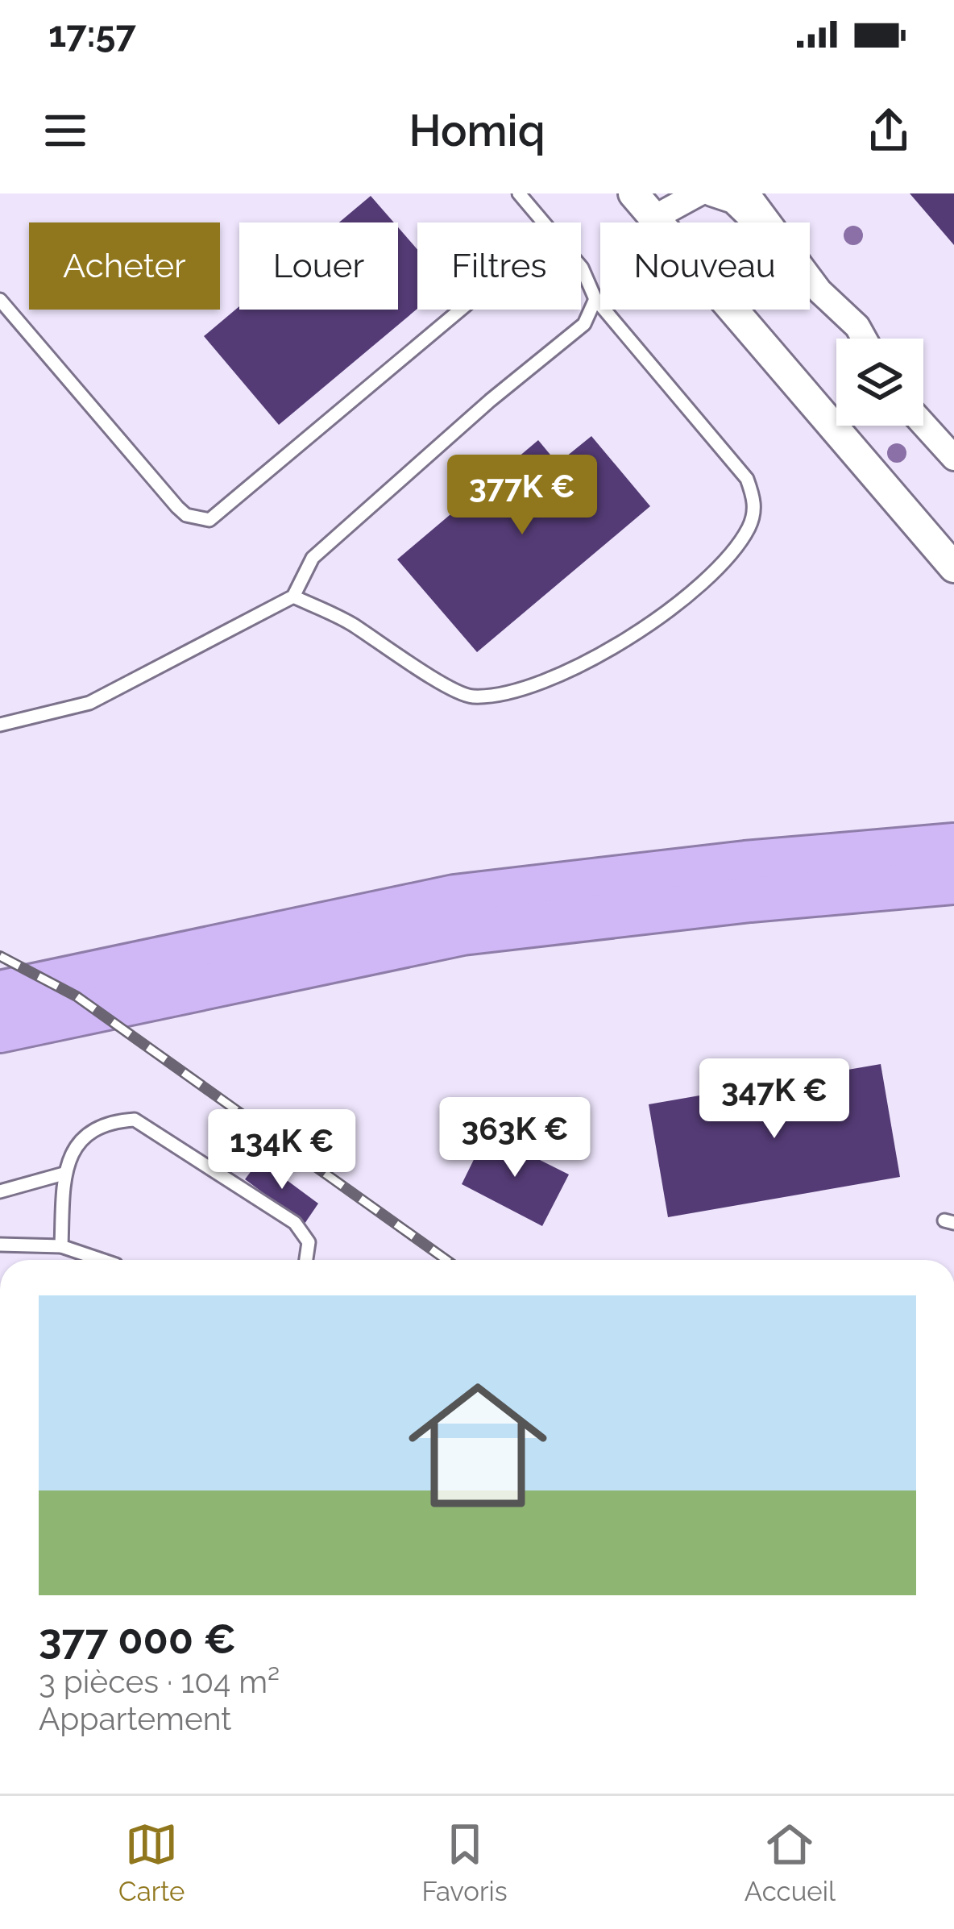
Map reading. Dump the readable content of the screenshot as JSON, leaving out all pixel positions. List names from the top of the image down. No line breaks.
{"page":{"status":"17:57","header":"Homiq","chip":["Acheter","Louer","Filtres","Nouveau"],"price":["377K €","347K €","363K €","134K €"],"list":[{"name":"377 000 €","note":"3 pièces · 104 m² · Appartement"}],"tabs":["Carte","Favoris","Accueil"]}}
